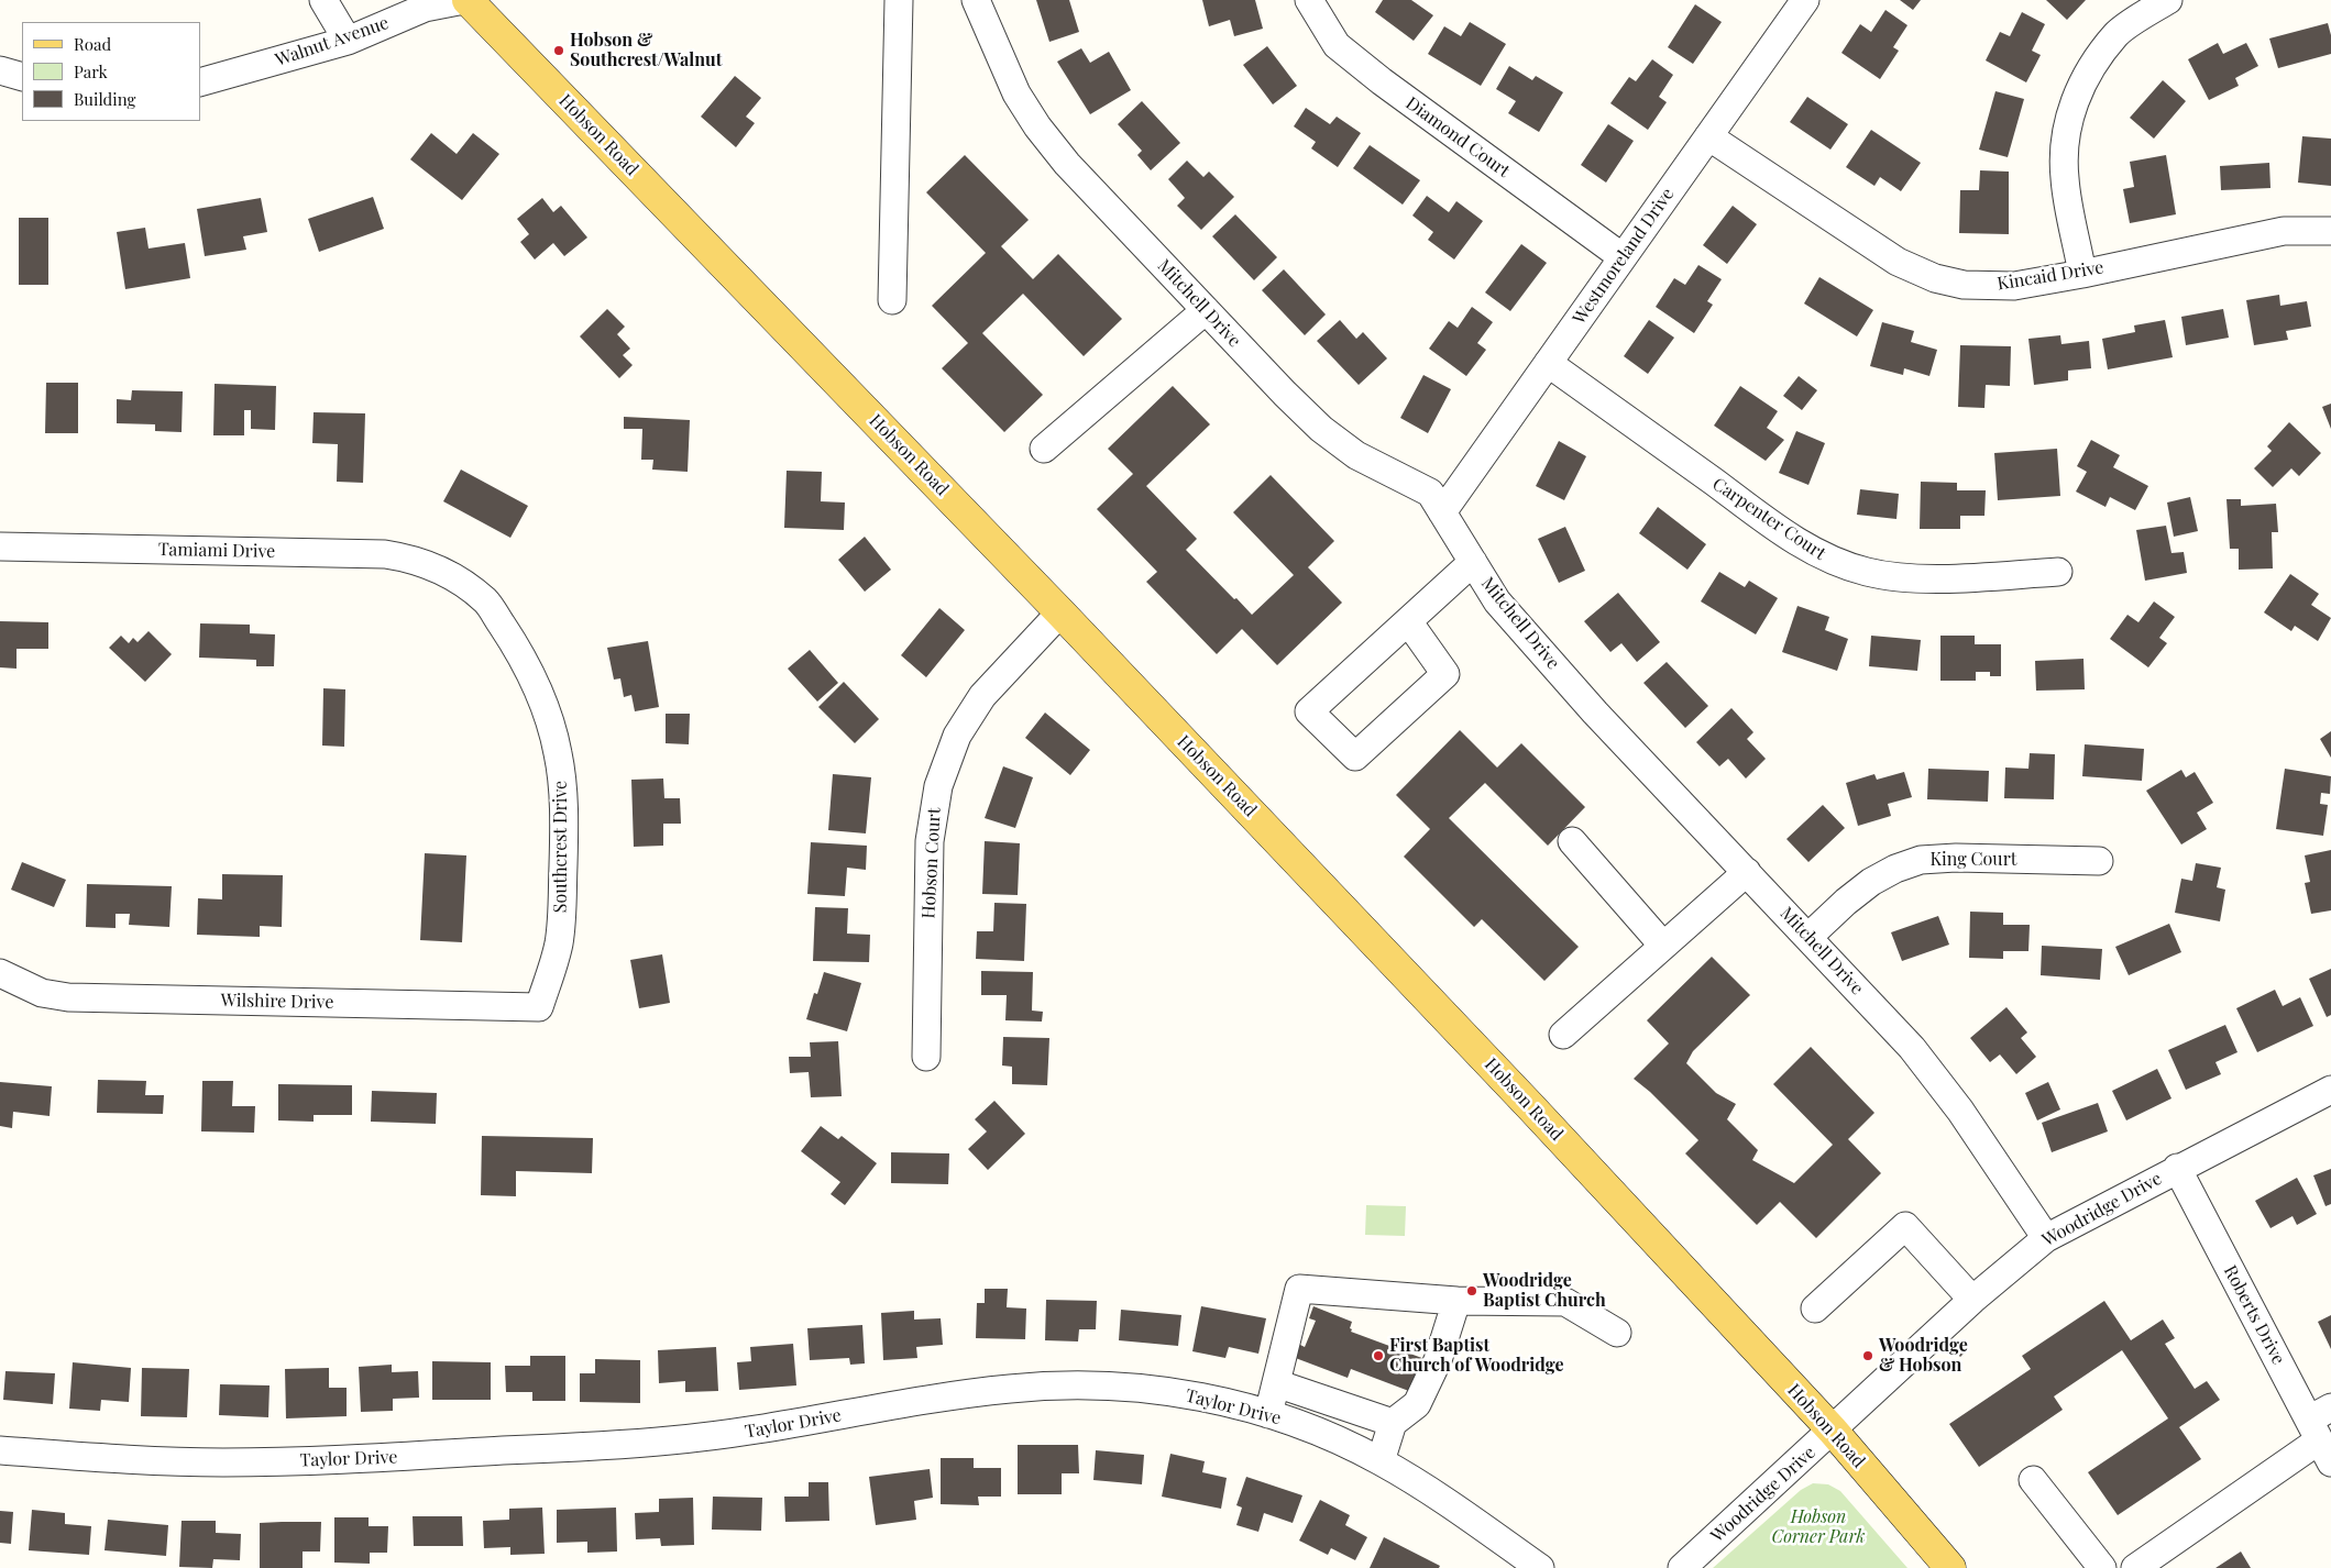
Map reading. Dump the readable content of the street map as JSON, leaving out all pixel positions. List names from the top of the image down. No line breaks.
{"streets":{"main road":["Hobson Road"],"street":["Walnut Avenue","Diamond Court","Westmoreland Drive","Kincaid Drive","Mitchell Drive","Carpenter Court","Tamiami Drive","Southcrest Drive","King Court","Hobson Court","Wilshire Drive","Woodridge Drive","Roberts Drive","Taylor Drive"]},"crossings":[["Walnut Avenue","Hobson Road"],["Hobson Road","Hobson Court"],["Hobson Road","Woodridge Drive"],["Diamond Court","Westmoreland Drive"],["Westmoreland Drive","Kincaid Drive"],["Westmoreland Drive","Mitchell Drive"],["Westmoreland Drive","Carpenter Court"],["Mitchell Drive","King Court"],["Mitchell Drive","Woodridge Drive"],["Tamiami Drive","Southcrest Drive"],["Southcrest Drive","Wilshire Drive"],["Woodridge Drive","Roberts Drive"]],"parks":["Hobson Corner Park"],"places":["Hobson & Southcrest/Walnut","Woodridge Baptist Church","First Baptist Church of Woodridge","Woodridge & Hobson"],"legend":["Road","Park","Building"]}
